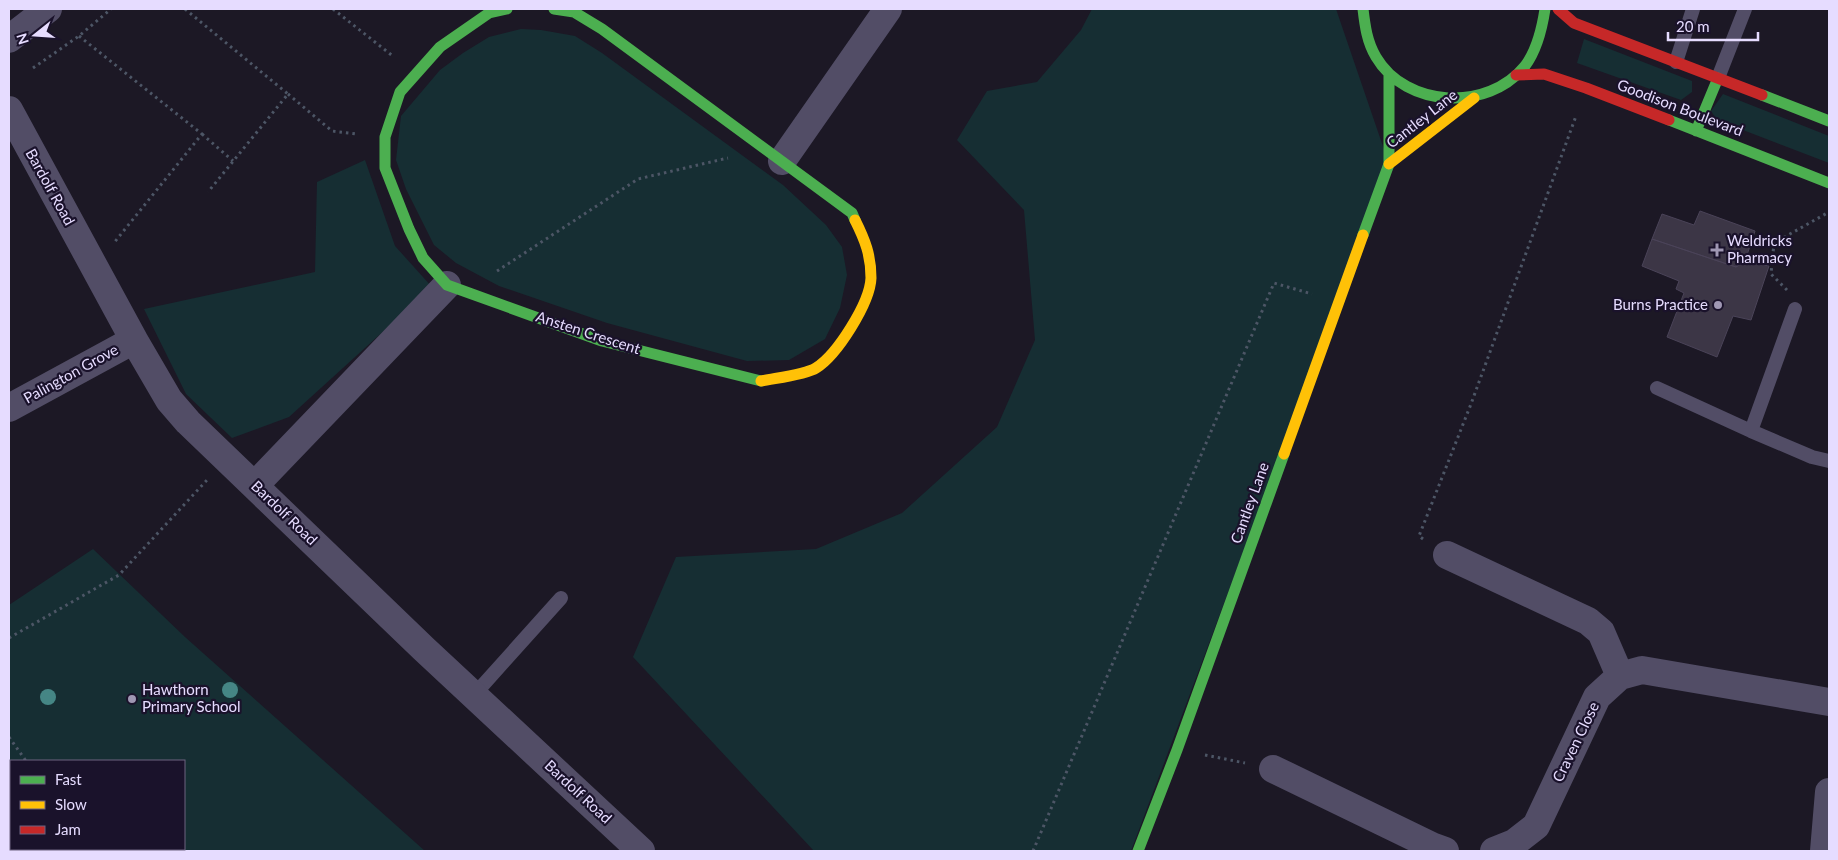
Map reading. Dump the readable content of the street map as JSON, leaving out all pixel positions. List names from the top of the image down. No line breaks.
{"streets":{"street":["Goodison Boulevard","Cantley Lane","Bardolf Road","Ansten Crescent","Palington Grove","Craven Close"]},"crossings":[["Bardolf Road","Palington Grove"]],"places":{"health":["Weldricks Pharmacy"],"other":["Burns Practice","Hawthorn Primary School"]},"legend":["Fast","Slow","Jam"],"scale_bar":"20 m","north":"left"}
